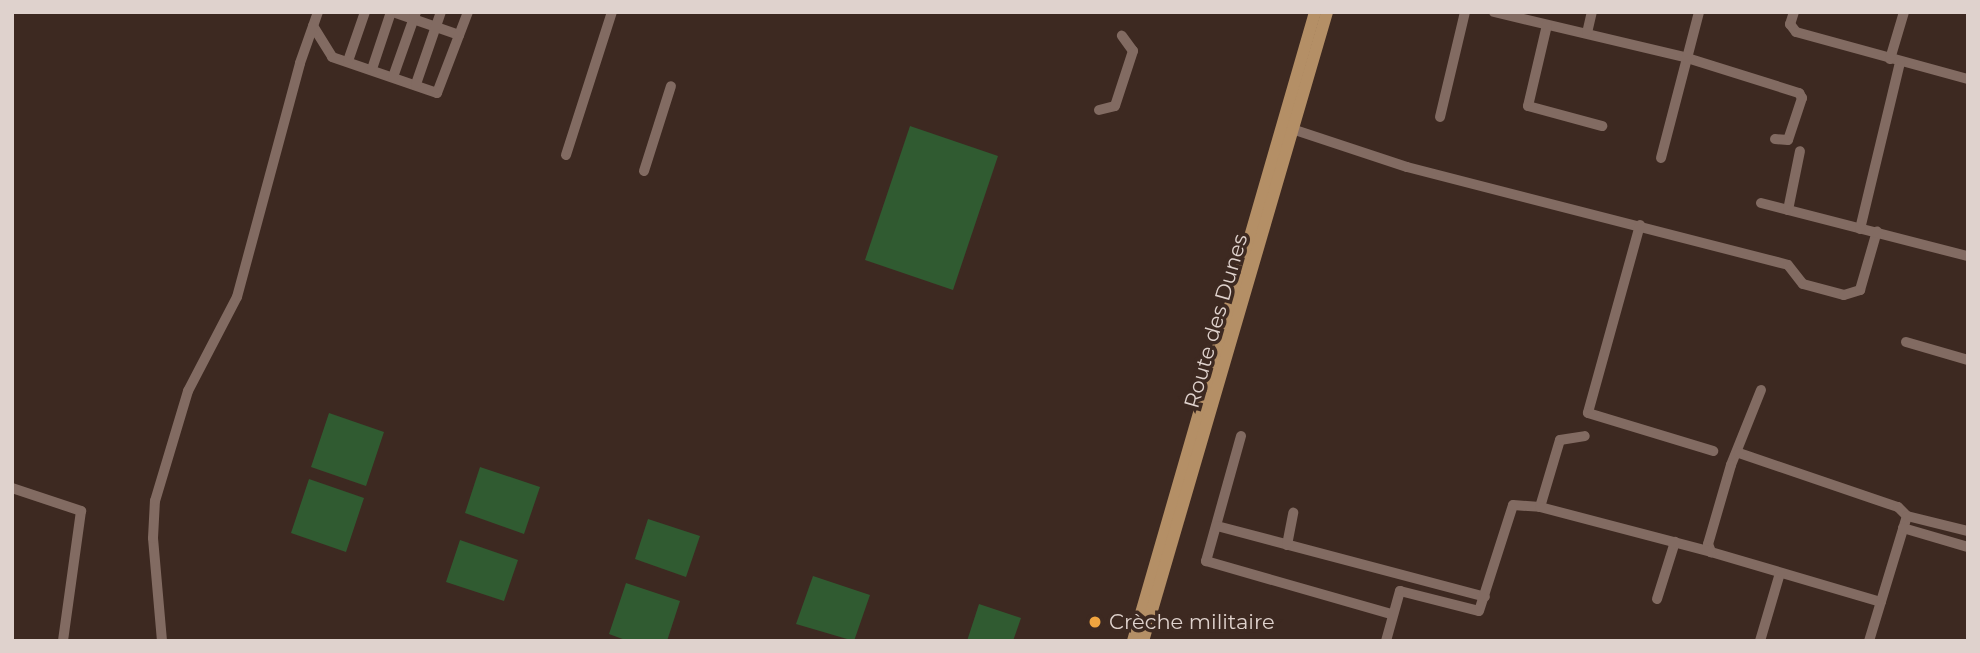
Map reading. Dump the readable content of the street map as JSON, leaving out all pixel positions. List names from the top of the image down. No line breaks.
{"streets":{"main road":["Route des Dunes"]},"places":["Crèche militaire"]}
